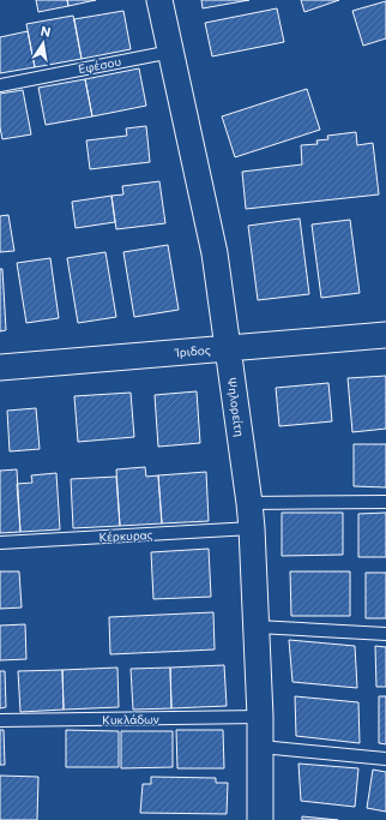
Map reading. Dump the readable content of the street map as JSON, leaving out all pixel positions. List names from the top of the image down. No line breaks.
{"streets":{"street":["Ίριδος","Ψηλορείτη"],"lane":["Εφέσου","Κέρκυρας","Κυκλάδων"]},"crossings":[["Εφέσου","Ψηλορείτη"],["Ίριδος","Ψηλορείτη"],["Ψηλορείτη","Κέρκυρας"],["Ψηλορείτη","Κυκλάδων"]],"north":"top"}
